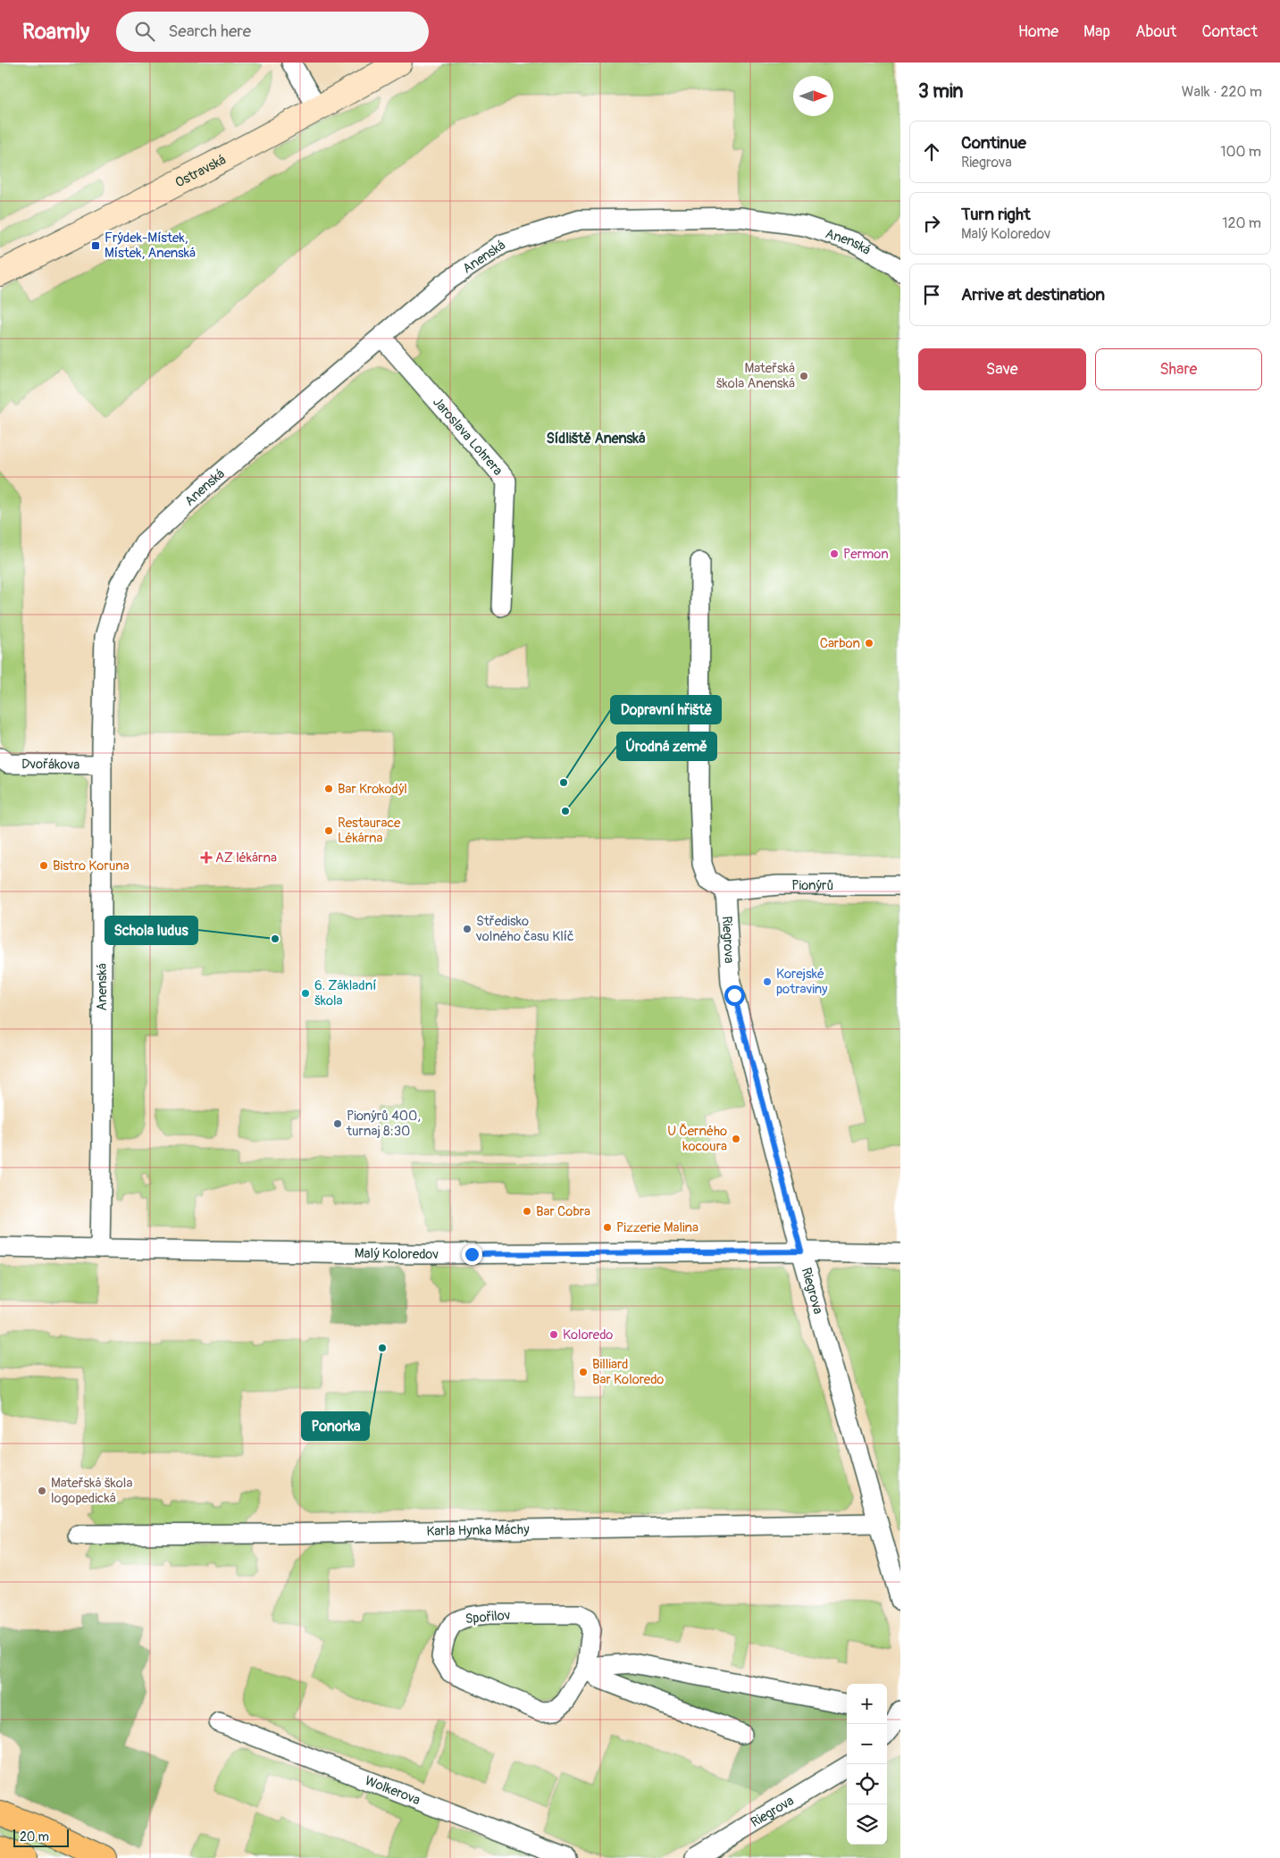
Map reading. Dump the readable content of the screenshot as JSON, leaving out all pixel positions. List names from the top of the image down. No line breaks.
{"streets":{"street":["Ostravská","Anenská","Jaroslava Lohrera","Dvořákova","Pionýrů","Riegrova","Malý Koloredov","Karla Hynka Máchy","Spořilov","Wolkerova"]},"crossings":[["Anenská","Jaroslava Lohrera"],["Anenská","Dvořákova"],["Anenská","Malý Koloredov"],["Pionýrů","Riegrova"],["Riegrova","Malý Koloredov"],["Riegrova","Karla Hynka Máchy"]],"districts":["Sídliště Anenská"],"places":{"transit":["Frýdek-Místek, Místek, Anenská"],"other":["Mateřská škola Anenská","Permon","Carbon","Dopravní hřiště","Bar Krokodýl","Úrodná země","Restaurace Lékárna","Bistro Koruna","Středisko volného času Klíč","Schola ludus","Korejské potraviny","6. Základní škola","Pionýrů 400, turnaj 8:30","U Černého kocoura","Bar Cobra","Pizzerie Malina","Koloredo","Ponorka","Billiard Bar Koloredo","Mateřská škola logopedická"],"health":["AZ lékárna"]},"scale_bar":"20 m","north":"right","page":{"header":"Roamly","search":"Search here","nav":["Home","Map","About","Contact"],"heading":["3 min","Walk · 220 m"],"list":[["Continue","Riegrova","100 m"],["Turn right","Malý Koloredov","120 m"],"Arrive at destination"],"buttons":["Save","Share"],"map_buttons":["+","−"],"scale":"20 m"}}
